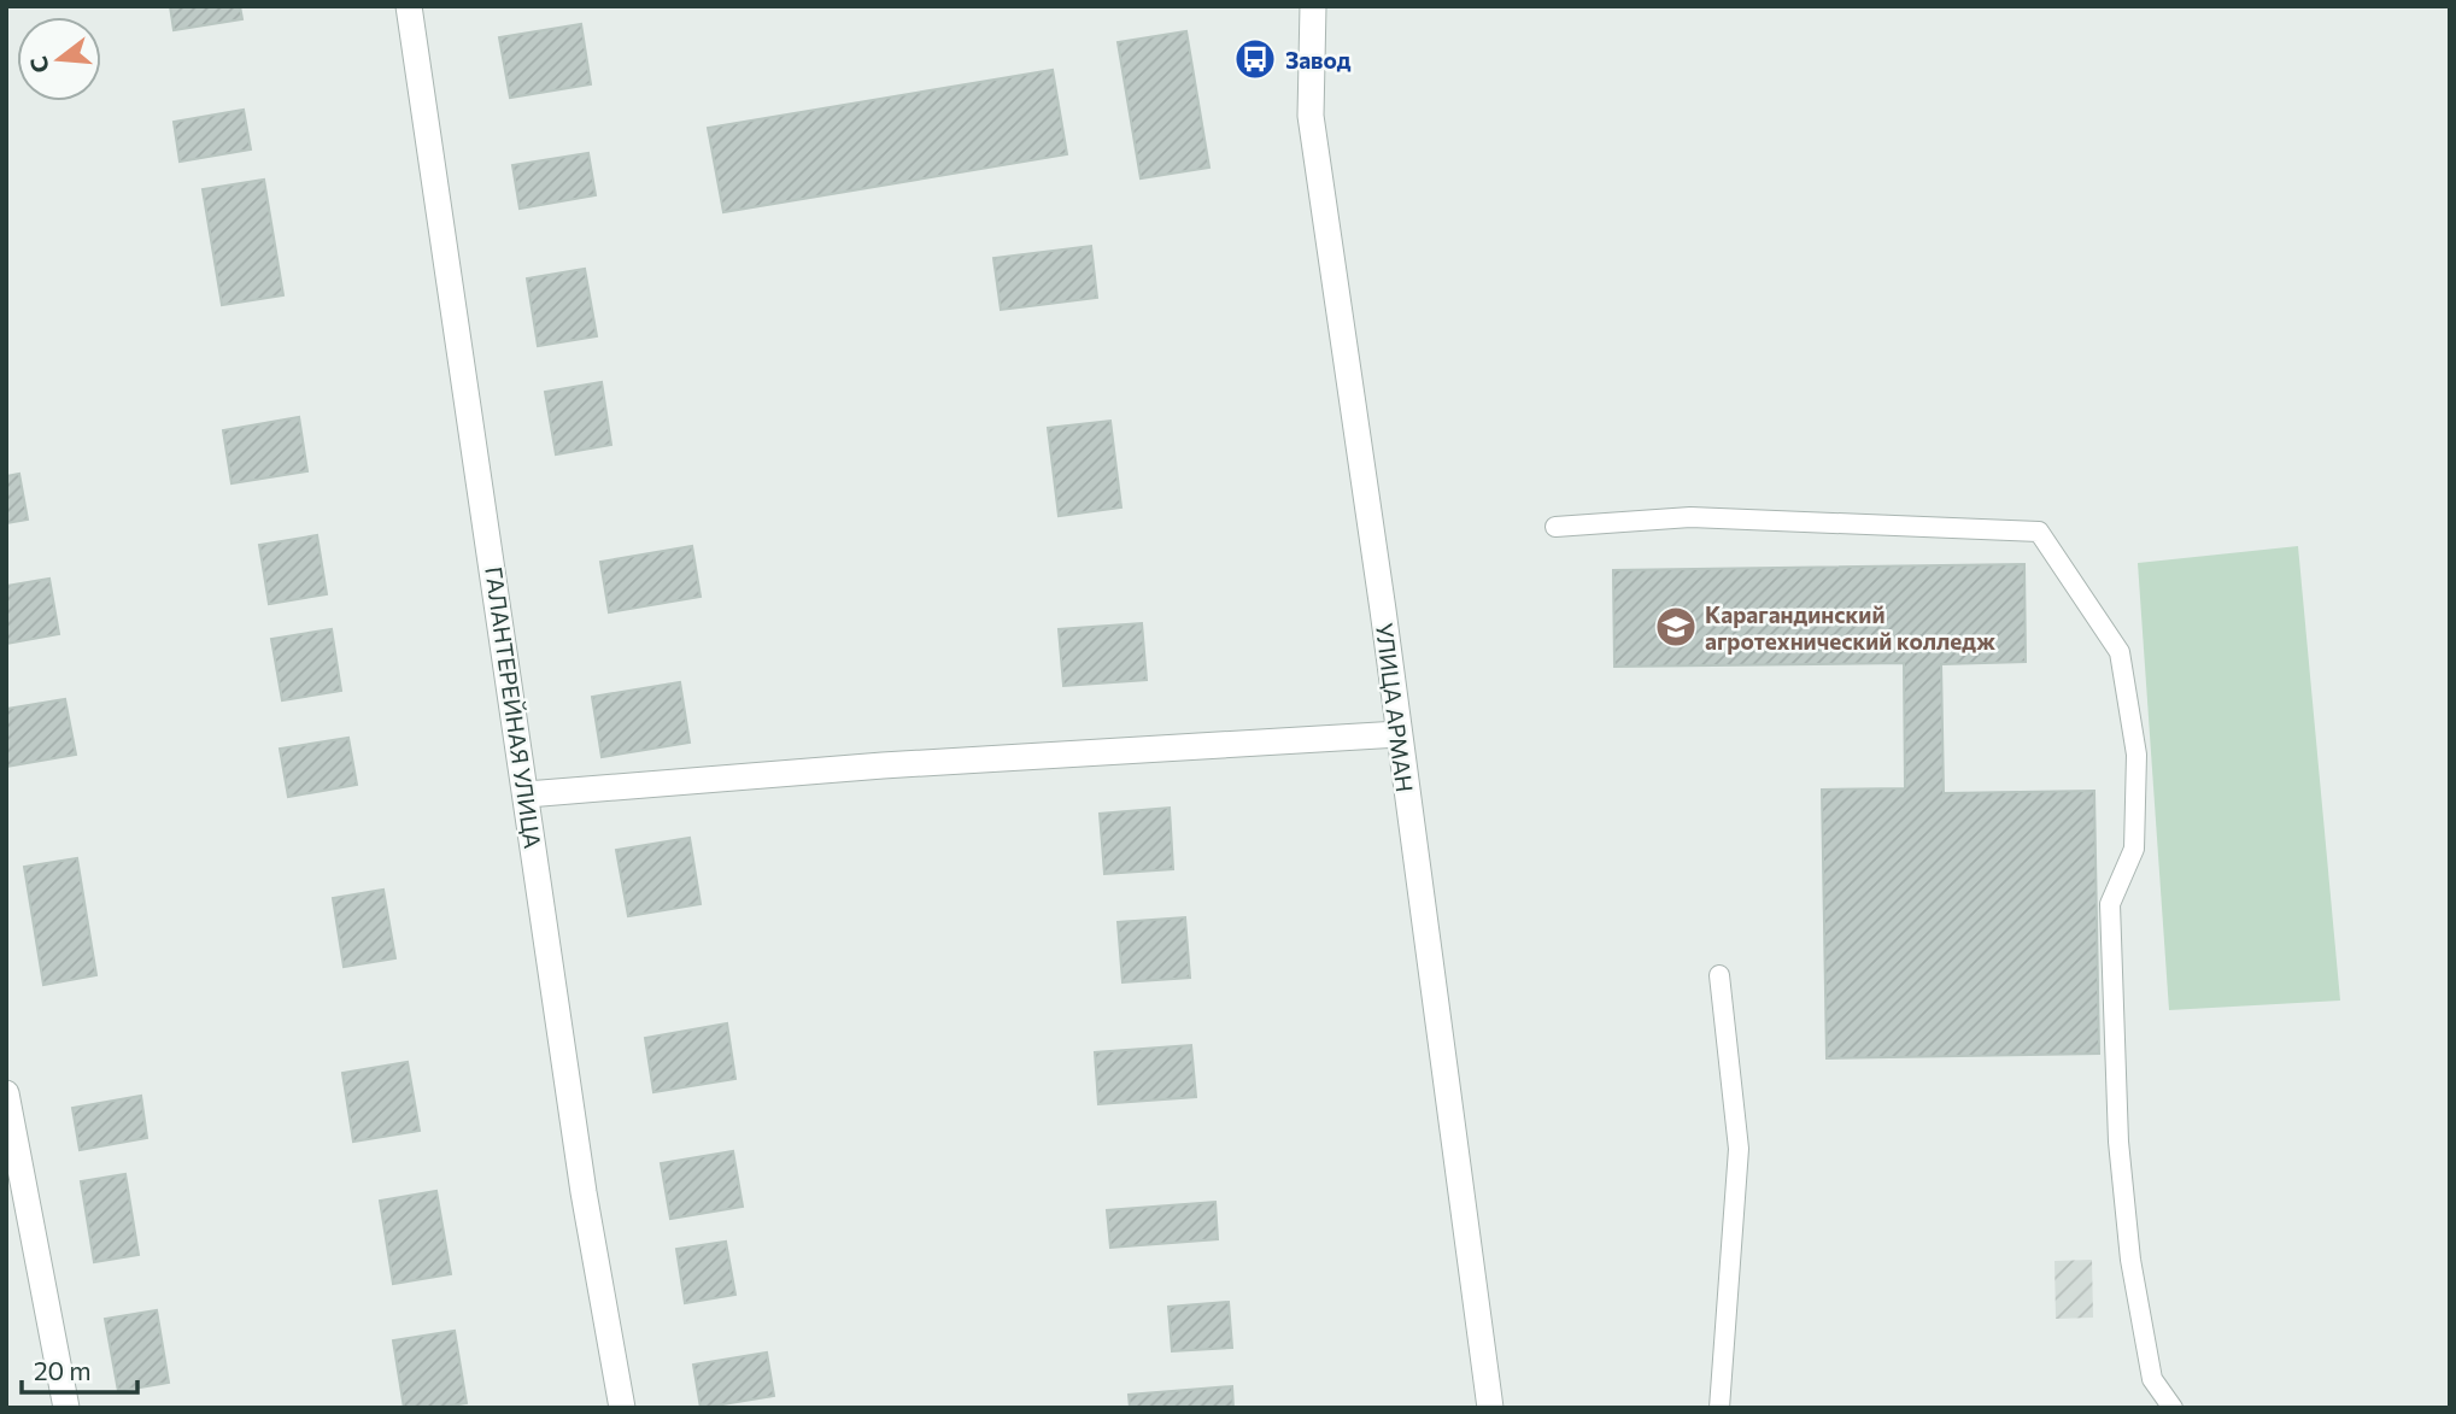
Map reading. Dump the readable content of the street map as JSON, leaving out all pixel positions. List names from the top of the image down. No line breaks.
{"streets":{"street":["ГАЛАНТЕРЕЙНАЯ УЛИЦА","УЛИЦА АРМАН"]},"places":{"bus stop":["Завод"],"school or university":["Карагандинский агротехнический колледж"]},"scale_bar":"20 m","north":"left"}
